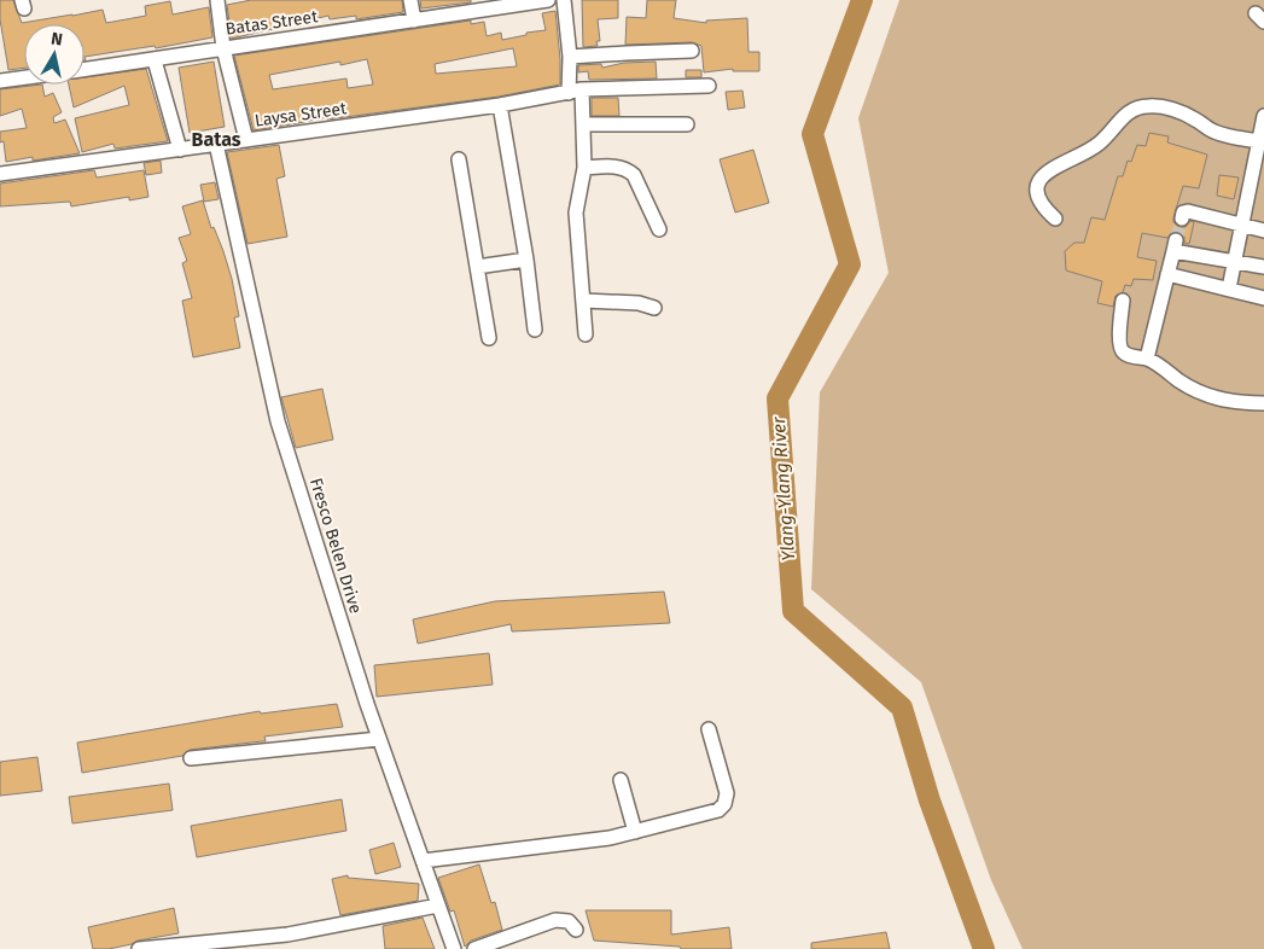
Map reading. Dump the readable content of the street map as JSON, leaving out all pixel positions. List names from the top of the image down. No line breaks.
{"streets":{"street":["Batas Street","Laysa Street","Fresco Belen Drive"]},"crossings":[["Laysa Street","Fresco Belen Drive"]],"districts":["Batas"],"water":["Ylang-Ylang River"],"north":"top"}
